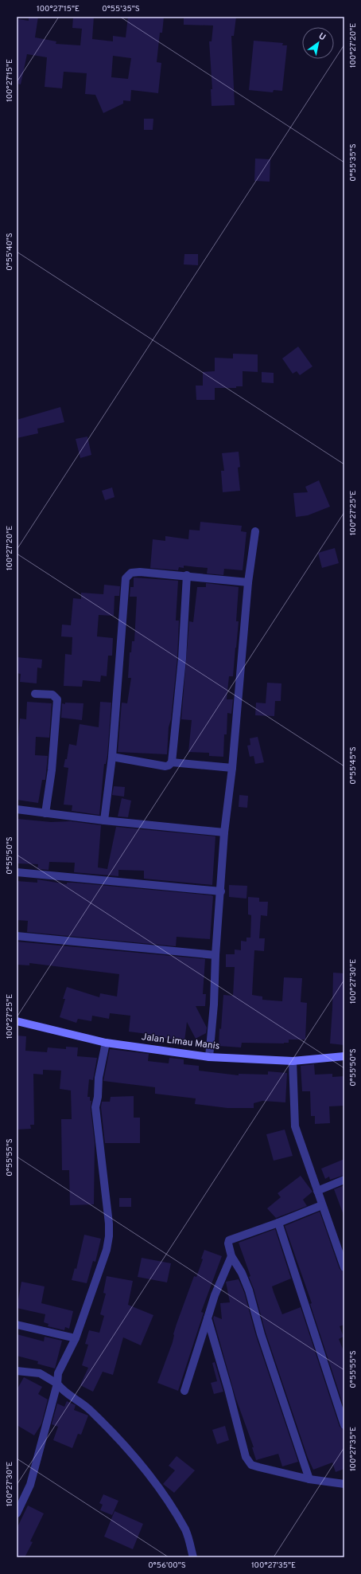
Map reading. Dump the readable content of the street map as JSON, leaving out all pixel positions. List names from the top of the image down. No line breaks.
{"streets":{"street":["Jalan Limau Manis"]},"north":"top right","coordinates":["100°27'15\"E","0°55'35\"S","100°27'20\"E","0°55'40\"S","100°27'25\"E","0°55'45\"S","0°55'50\"S","100°27'30\"E","0°55'55\"S","100°27'35\"E","0°56'00\"S"]}
